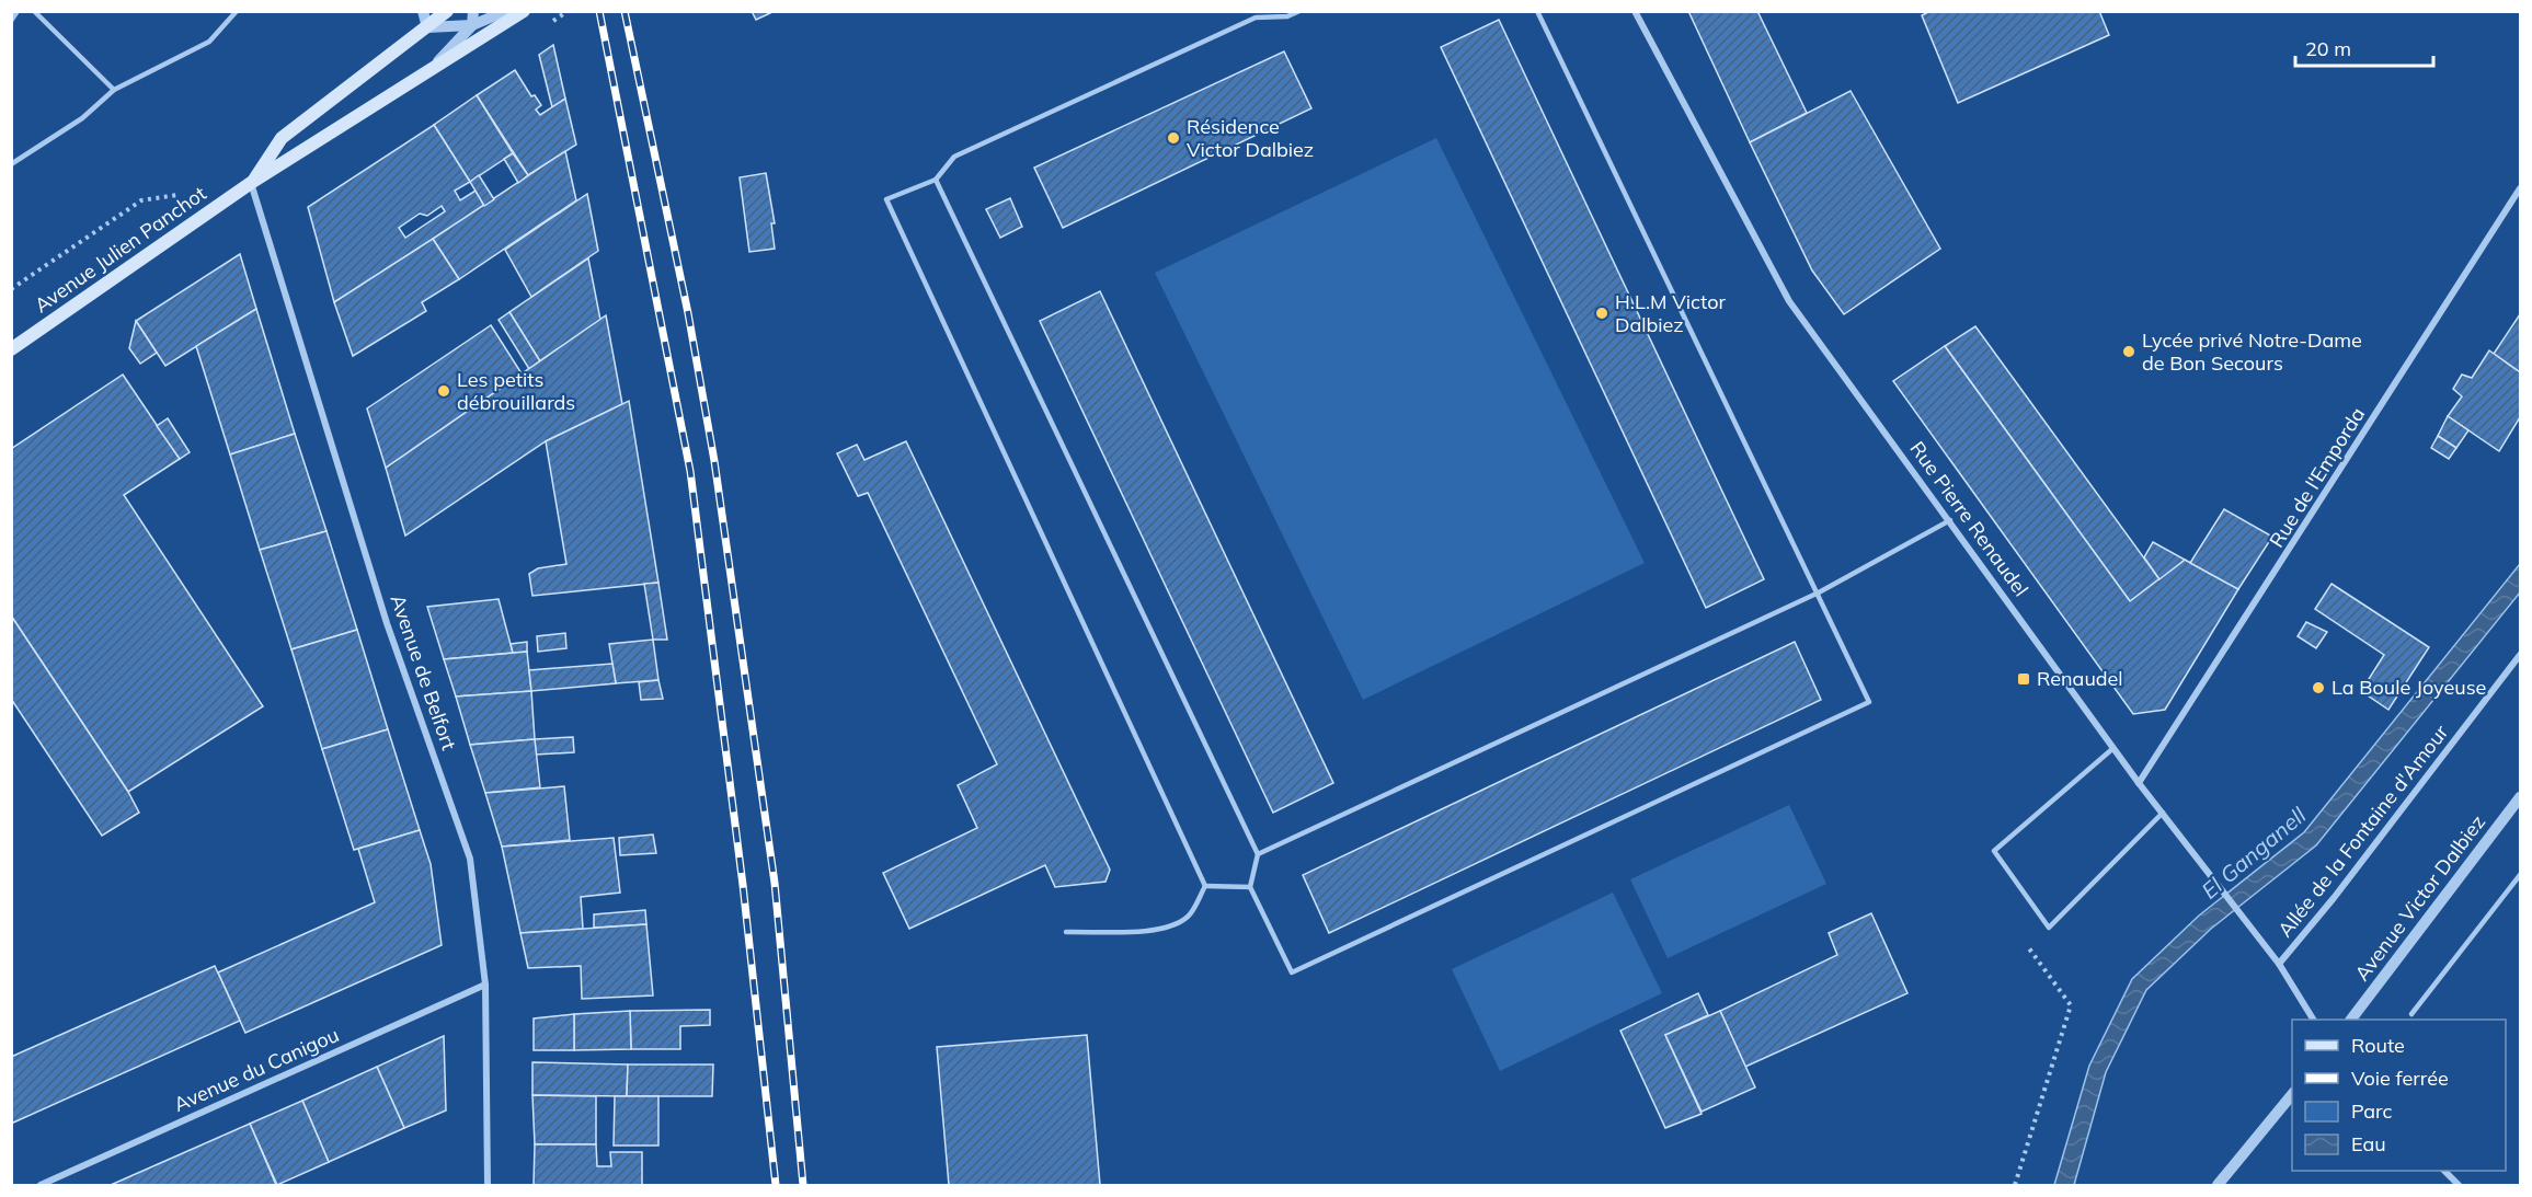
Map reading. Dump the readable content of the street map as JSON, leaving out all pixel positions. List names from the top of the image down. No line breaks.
{"streets":{"main road":["Avenue Julien Panchot"],"street":["Rue de l'Emporda","Rue Pierre Renaudel","Avenue de Belfort","Allée de la Fontaine d'Amour","Avenue Victor Dalbiez","Avenue du Canigou"]},"crossings":[["Avenue Julien Panchot","Avenue de Belfort"],["Rue de l'Emporda","Rue Pierre Renaudel"],["Rue Pierre Renaudel","Allée de la Fontaine d'Amour"],["Avenue de Belfort","Avenue du Canigou"]],"water":["El Ganganell"],"places":{"other":["Résidence Victor Dalbiez","H.L.M Victor Dalbiez","Lycée privé Notre-Dame de Bon Secours","Les petits débrouillards","La Boule Joyeuse"],"transit":["Renaudel"]},"legend":["Route","Voie ferrée","Parc","Eau"],"scale_bar":"20 m"}
